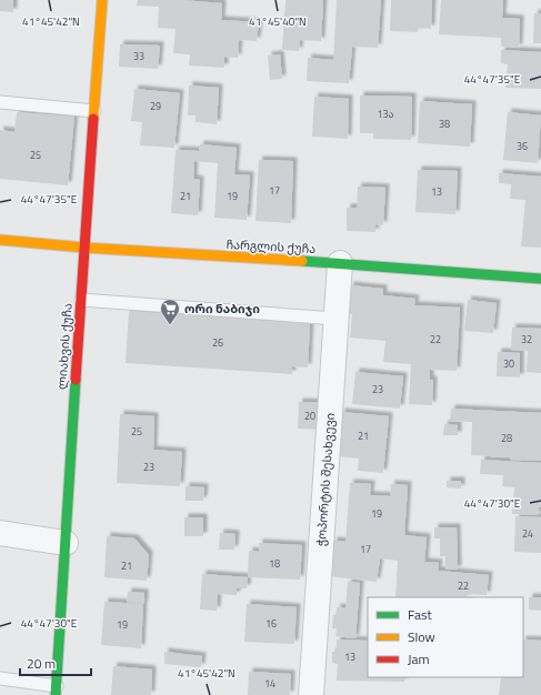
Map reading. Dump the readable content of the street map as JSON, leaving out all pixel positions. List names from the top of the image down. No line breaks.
{"streets":{"street":["ჩარგლის ქუჩა","ლიახვის ქუჩა","ჭოპორტის შესახვევი"]},"crossings":[["ჩარგლის ქუჩა","ლიახვის ქუჩა"],["ჩარგლის ქუჩა","ჭოპორტის შესახვევი"]],"places":{"supermarket":["ორი ნაბიჯი"]},"house_numbers":["33","29","13ა","38","36","25","17","13","21","19","22","32","26","30","23","20","25","21","28","23","19","24","17","18","21","22","16","19","13","14"],"legend":["Fast","Slow","Jam"],"scale_bar":"20 m","coordinates":["41°45'42\"N","41°45'40\"N","44°47'35\"E","44°47'30\"E"]}
